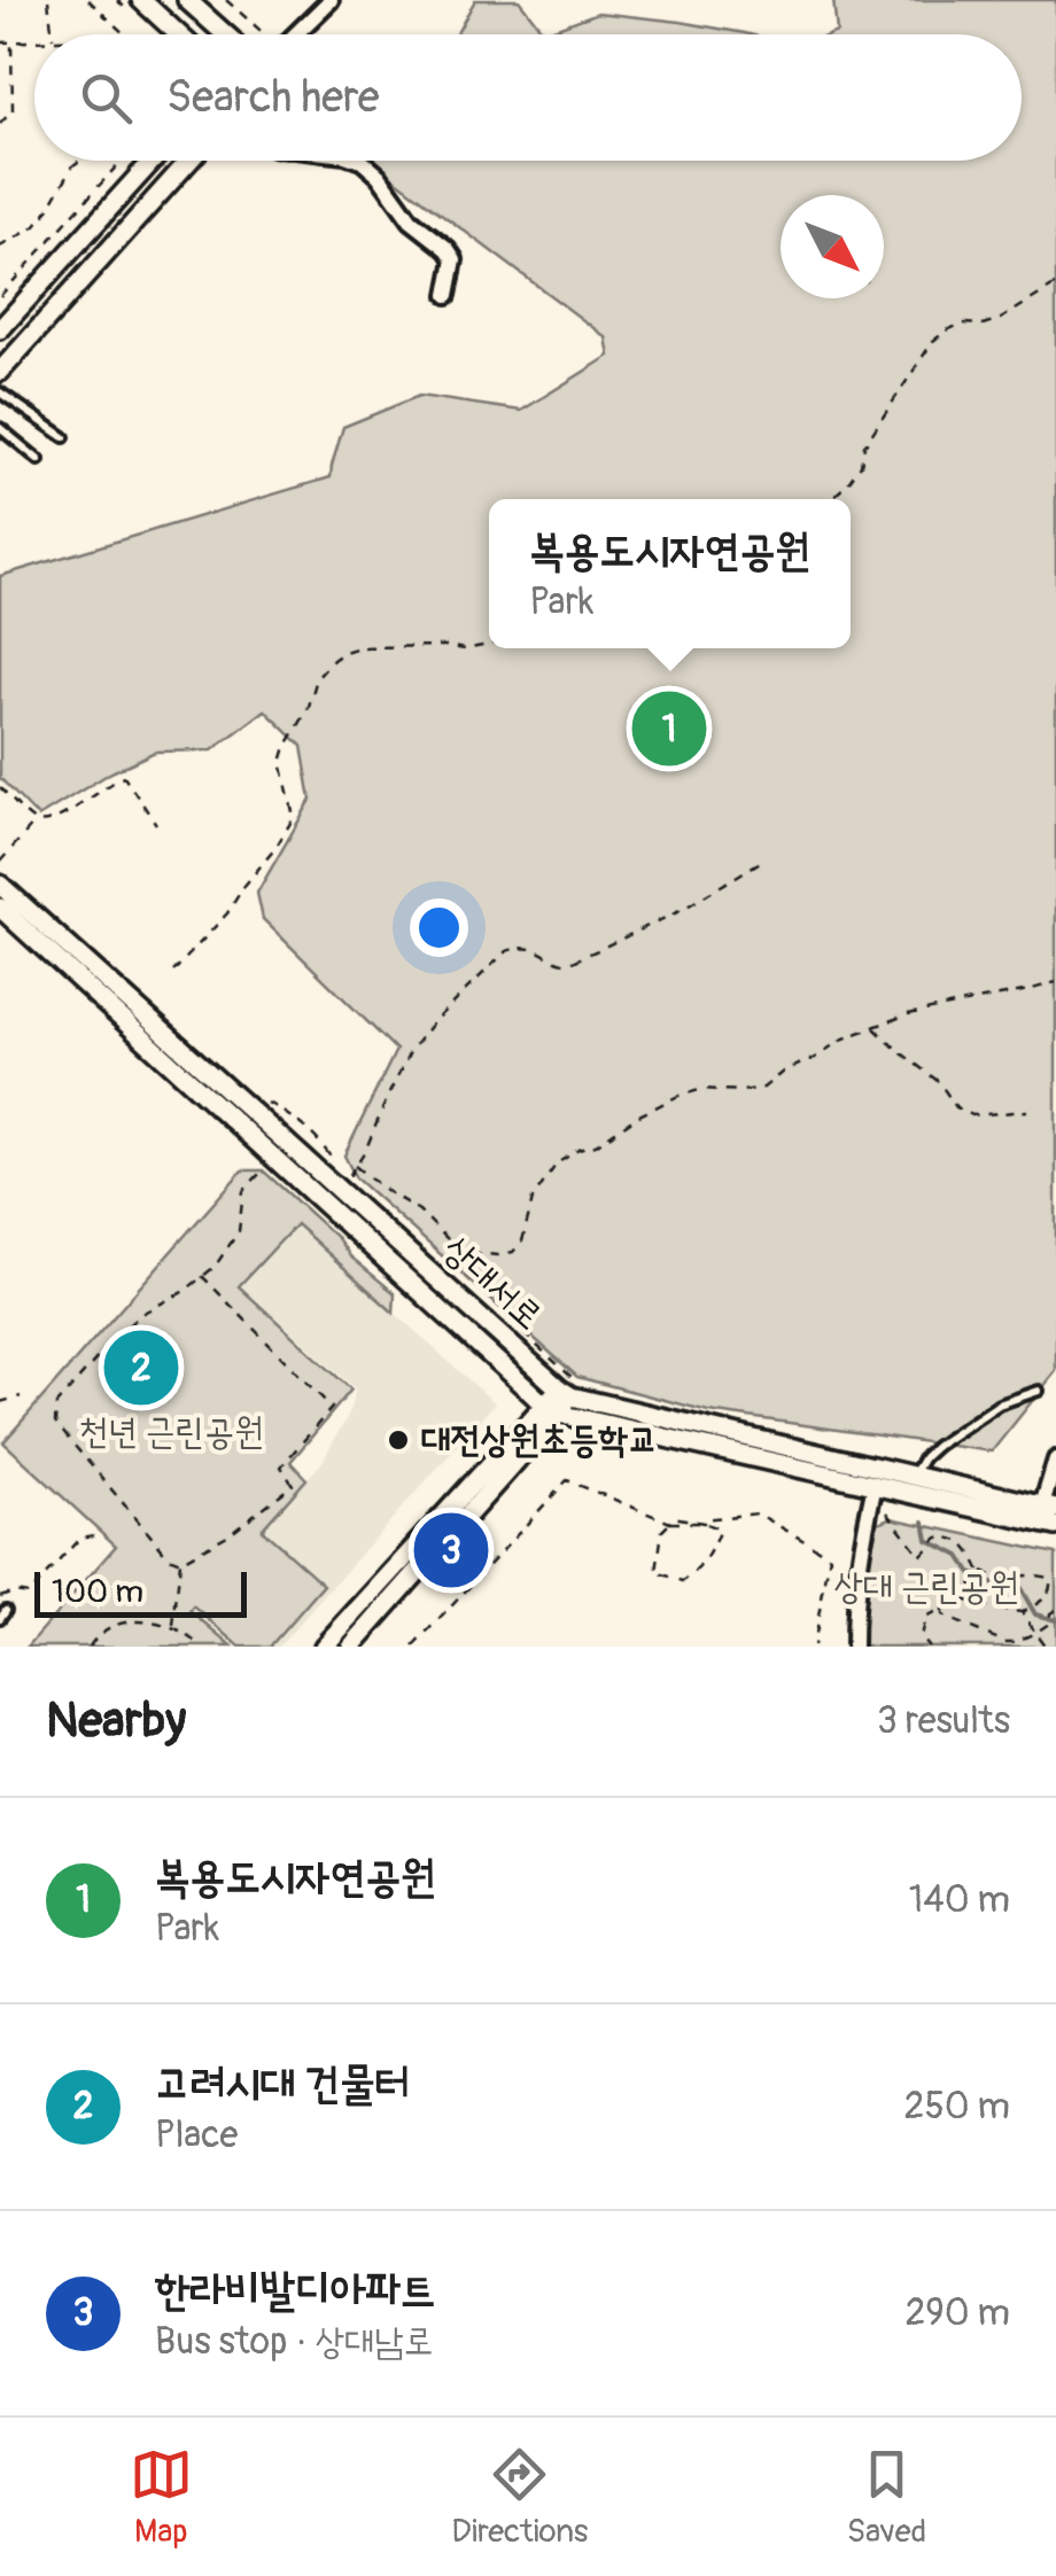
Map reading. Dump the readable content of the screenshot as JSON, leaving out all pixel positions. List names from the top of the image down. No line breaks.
{"streets":{"street":["상대서로"]},"parks":["천년 근린공원","상대 근린공원"],"places":["대전상원초등학교"],"scale_bar":"100 m","north":"bottom right","page":{"search":"Search here","popup":["복용도시자연공원","Park"],"pins":["1","2","3"],"scale":"100 m","heading":["Nearby","3 results"],"list":[{"mark":"1","name":"복용도시자연공원","note":"Park","value":"140 m"},{"mark":"2","name":"고려시대 건물터","note":"Place","value":"250 m"},{"mark":"3","name":"한라비발디아파트","note":"Bus stop · 상대남로","value":"290 m"}],"nav":["Map","Directions","Saved"]}}
